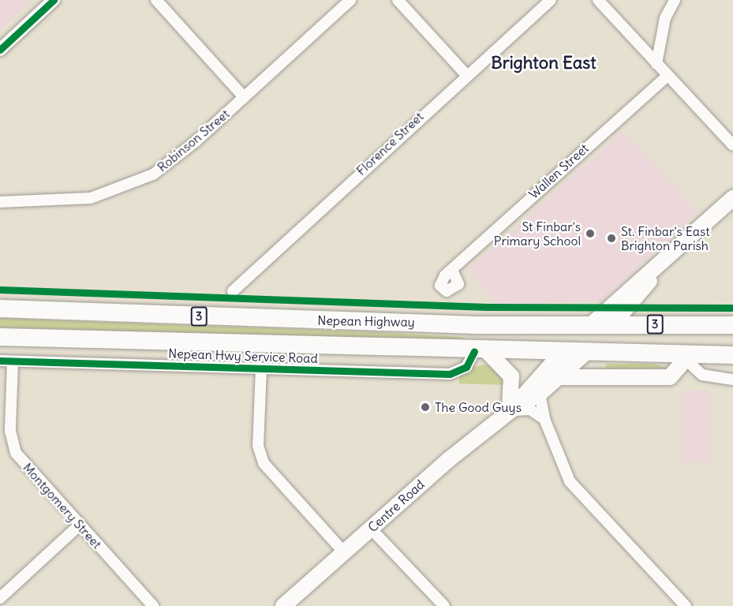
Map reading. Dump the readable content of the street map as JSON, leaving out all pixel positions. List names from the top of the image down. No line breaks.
{"streets":{"highway":["3","Nepean Highway","Centre Road"],"street":["Robinson Street","Florence Street","Wallen Street","Nepean Hwy Service Road","Montgomery Street"]},"crossings":[["Nepean Highway","Nepean Hwy Service Road"],["Nepean Highway","Centre Road"],["Nepean Hwy Service Road","Montgomery Street"]],"districts":["Brighton East"],"places":["St Finbar's Primary School","St. Finbar's East Brighton Parish","The Good Guys"]}
